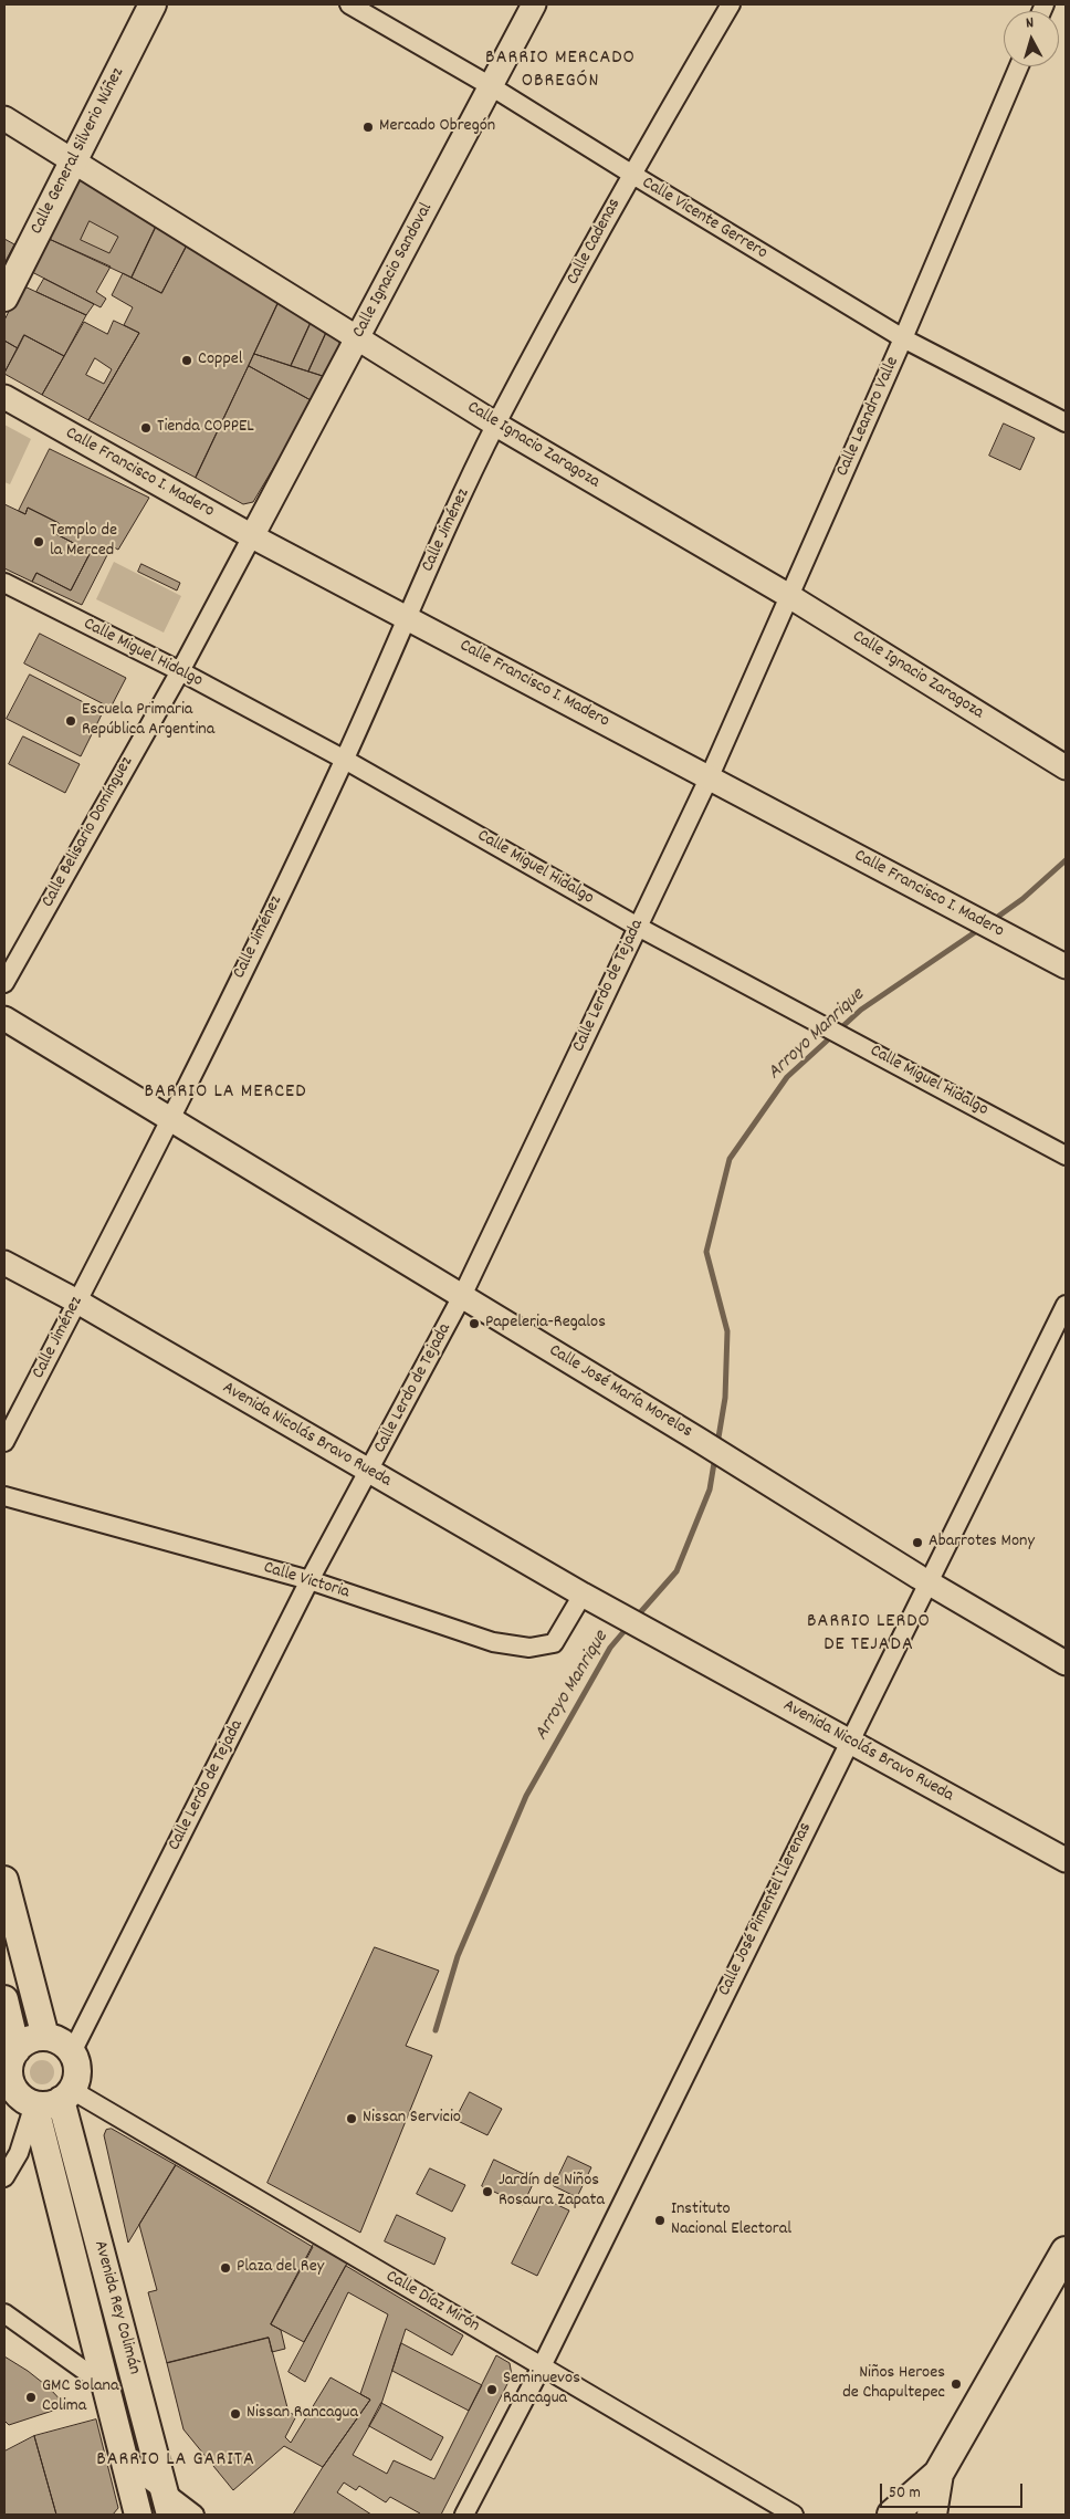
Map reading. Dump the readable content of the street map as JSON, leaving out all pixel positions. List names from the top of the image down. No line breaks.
{"streets":{"main road":["Calle General Silverio Núñez","Avenida Rey Colimán"],"street":["Calle Vicente Gerrero","Calle Cadenas","Calle Ignacio Sandoval","Calle Leandro Valle","Calle Ignacio Zaragoza","Calle Francisco I. Madero","Calle Jiménez","Calle Miguel Hidalgo","Calle Belisario Domínguez","Calle Lerdo de Tejada","Calle José María Morelos","Avenida Nicolás Bravo Rueda","Calle Victoria","Calle José Pimentel Llerenas","Calle Díaz Mirón"]},"crossings":[["Calle General Silverio Núñez","Calle Ignacio Zaragoza"],["Calle Vicente Gerrero","Calle Cadenas"],["Calle Vicente Gerrero","Calle Ignacio Sandoval"],["Calle Vicente Gerrero","Calle Leandro Valle"],["Calle Cadenas","Calle Ignacio Zaragoza"],["Calle Cadenas","Calle Jiménez"],["Calle Ignacio Sandoval","Calle Ignacio Zaragoza"],["Calle Ignacio Sandoval","Calle Francisco I. Madero"],["Calle Ignacio Sandoval","Calle Belisario Domínguez"],["Calle Leandro Valle","Calle Ignacio Zaragoza"],["Calle Leandro Valle","Calle Francisco I. Madero"],["Calle Leandro Valle","Calle Lerdo de Tejada"],["Calle Ignacio Zaragoza","Calle Jiménez"],["Calle Francisco I. Madero","Calle Jiménez"],["Calle Francisco I. Madero","Calle Belisario Domínguez"],["Calle Francisco I. Madero","Calle Lerdo de Tejada"],["Calle Jiménez","Calle Miguel Hidalgo"],["Calle Jiménez","Calle José María Morelos"],["Calle Jiménez","Avenida Nicolás Bravo Rueda"],["Calle Miguel Hidalgo","Calle Belisario Domínguez"],["Calle Miguel Hidalgo","Calle Lerdo de Tejada"],["Calle Lerdo de Tejada","Calle José María Morelos"],["Calle Lerdo de Tejada","Avenida Nicolás Bravo Rueda"],["Calle Lerdo de Tejada","Calle Victoria"],["Calle Lerdo de Tejada","Calle Díaz Mirón"],["Calle Lerdo de Tejada","Avenida Rey Colimán"],["Calle José María Morelos","Calle José Pimentel Llerenas"],["Avenida Nicolás Bravo Rueda","Calle Victoria"],["Avenida Nicolás Bravo Rueda","Calle José Pimentel Llerenas"],["Calle José Pimentel Llerenas","Calle Díaz Mirón"],["Calle Díaz Mirón","Avenida Rey Colimán"]],"districts":["BARRIO MERCADO OBREGÓN","BARRIO LA MERCED","BARRIO LERDO DE TEJADA","BARRIO LA GARITA"],"water":["Arroyo Manrique"],"places":["Mercado Obregón","Coppel","Tienda COPPEL","Templo de la Merced","Escuela Primaria República Argentina","Papeleria-Regalos","Abarrotes Mony","Nissan Servicio","Jardín de Niños Rosaura Zapata","Instituto Nacional Electoral","Plaza del Rey","Niños Heroes de Chapultepec","Seminuevos Rancagua","GMC Solana Colima","Nissan Rancagua"],"scale_bar":"50 m","north":"top"}
